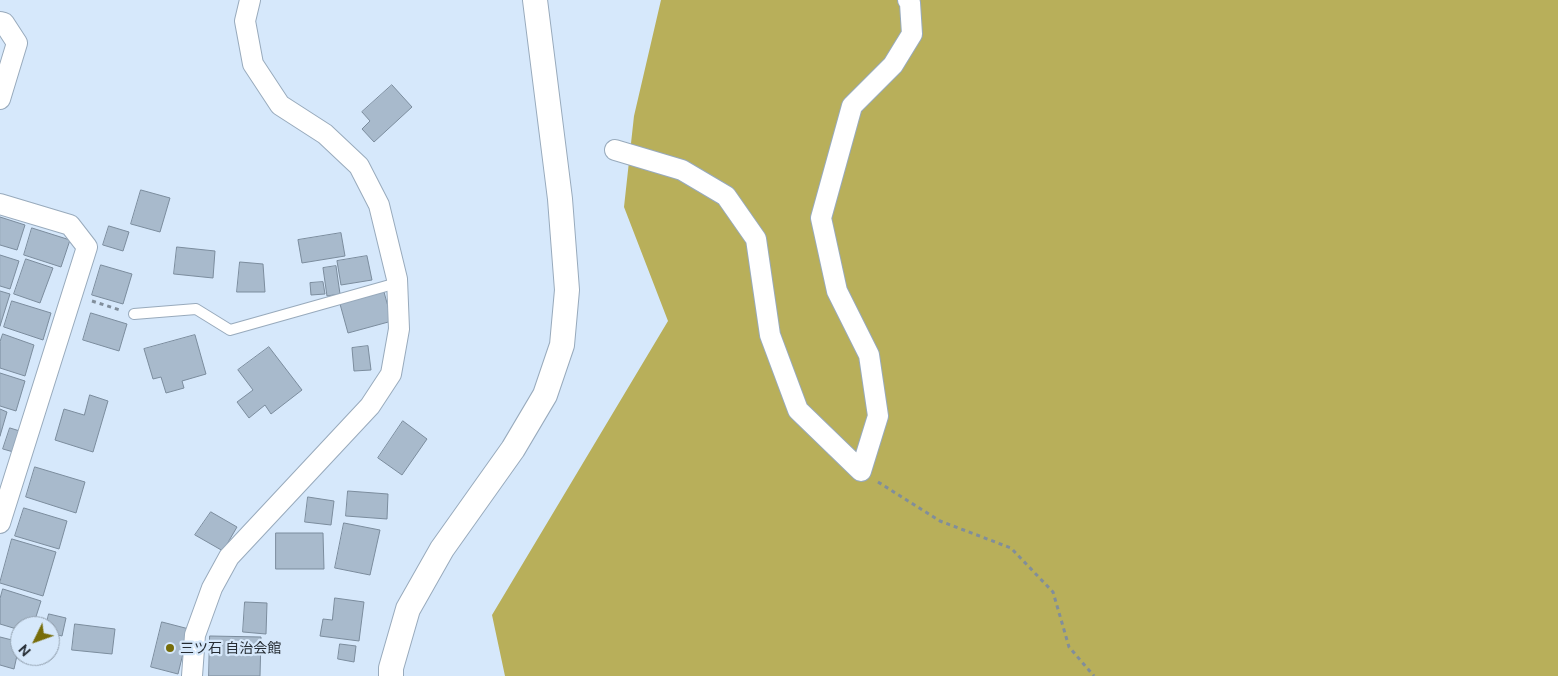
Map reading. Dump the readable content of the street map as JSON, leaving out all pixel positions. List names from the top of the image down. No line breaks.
{"places":["三ツ石 自治会館"],"north":"bottom left"}
